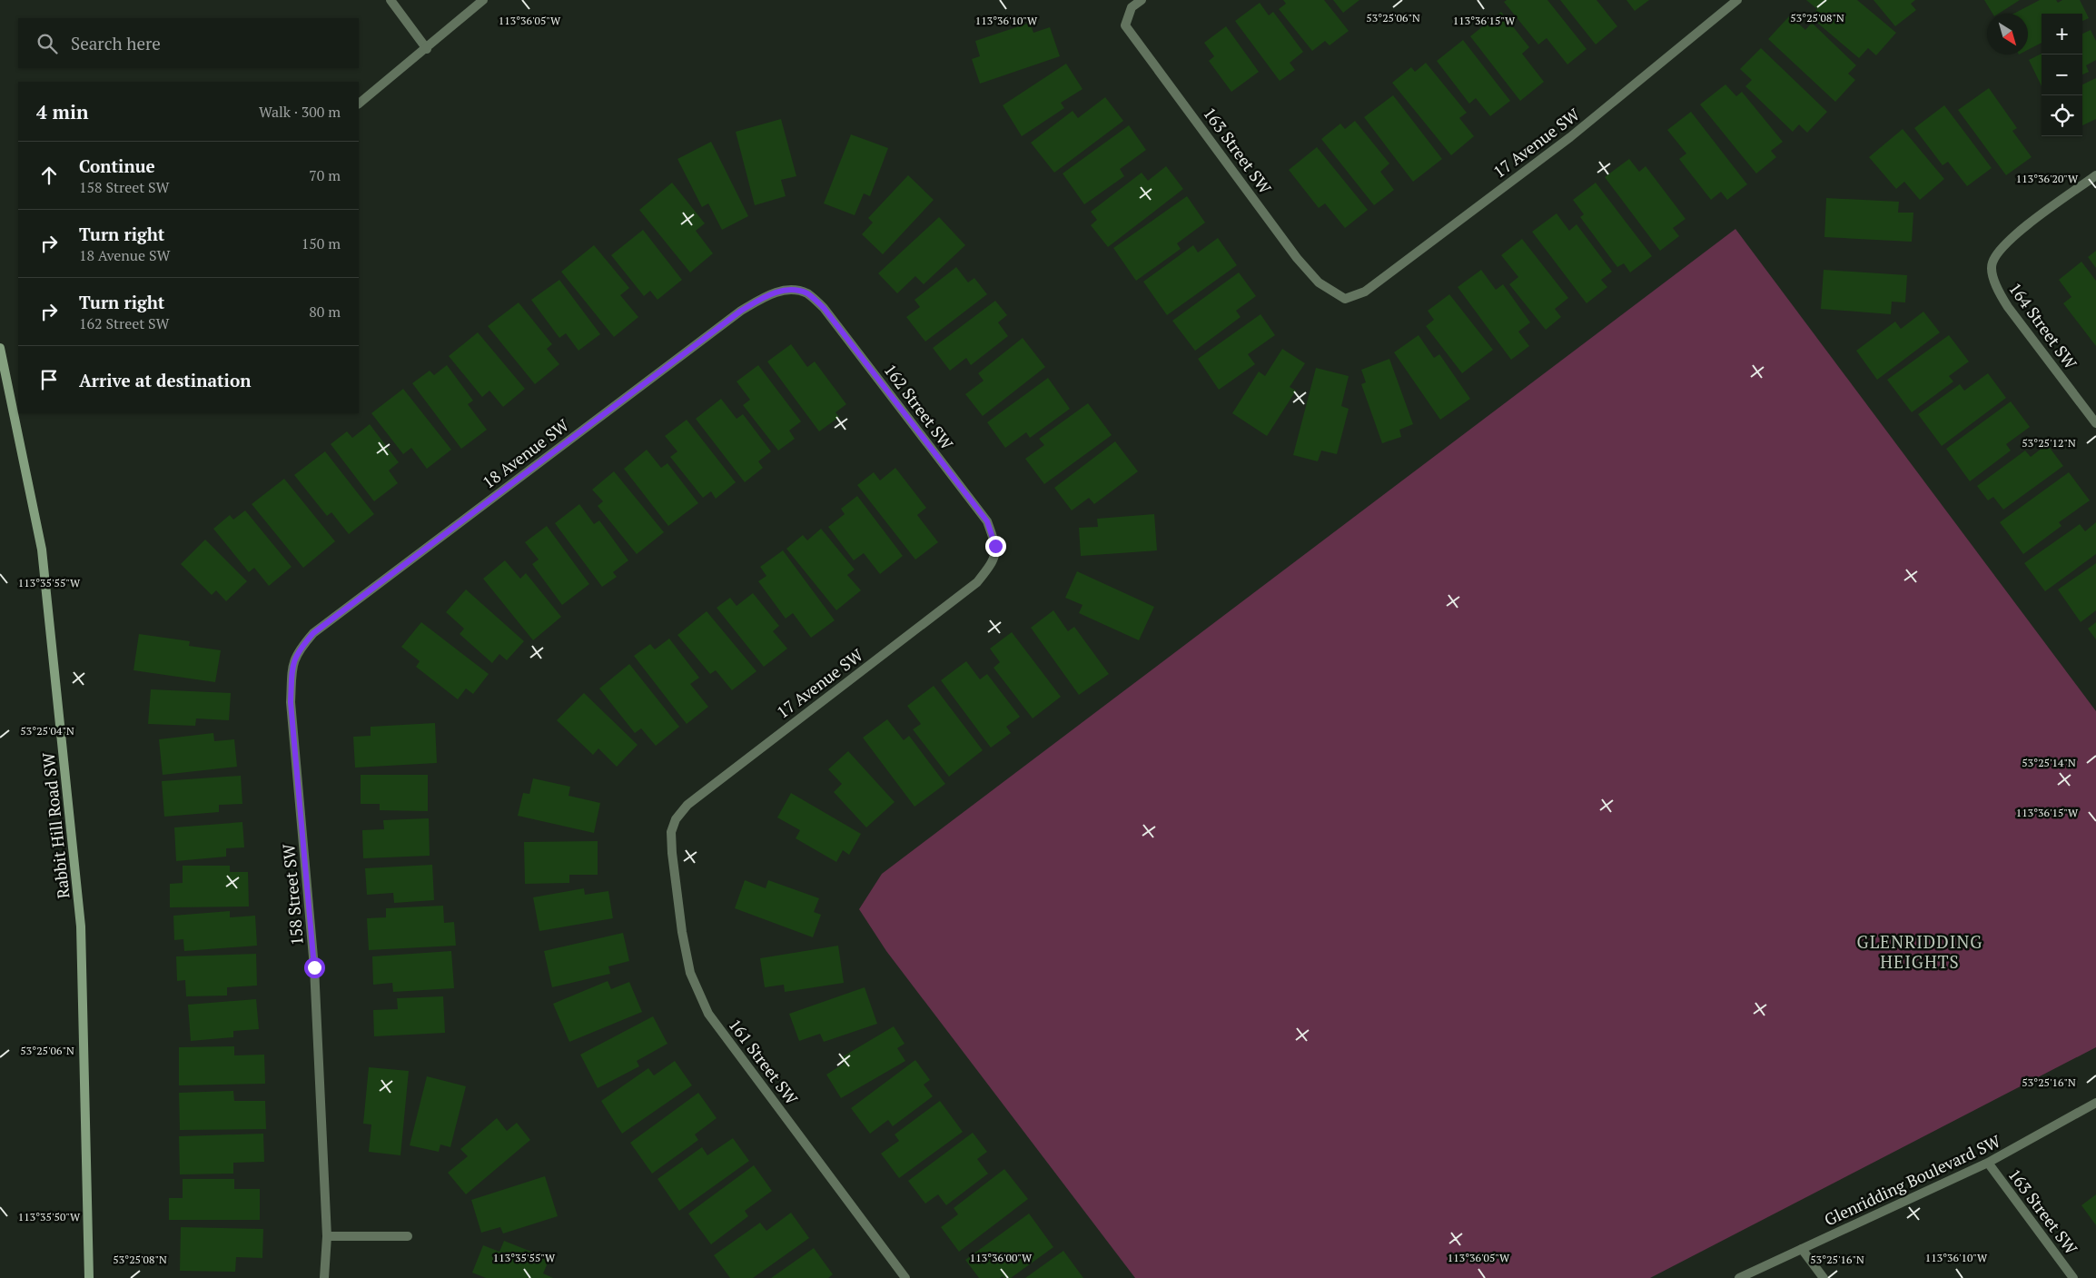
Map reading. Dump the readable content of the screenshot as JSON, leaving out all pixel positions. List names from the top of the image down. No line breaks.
{"streets":{"main road":["Rabbit Hill Road SW"],"street":["17 Avenue SW","163 Street SW","164 Street SW","162 Street SW","18 Avenue SW","158 Street SW","161 Street SW","Glenridding Boulevard SW"]},"crossings":[["17 Avenue SW","163 Street SW"],["17 Avenue SW","162 Street SW"],["17 Avenue SW","161 Street SW"],["163 Street SW","Glenridding Boulevard SW"],["162 Street SW","18 Avenue SW"],["18 Avenue SW","158 Street SW"]],"districts":["GLENRIDDING HEIGHTS"],"north":"bottom right","page":{"map_buttons":["+","−"],"search":"Search here","heading":["4 min","Walk · 300 m"],"list":[["Continue","158 Street SW","70 m"],["Turn right","18 Avenue SW","150 m"],["Turn right","162 Street SW","80 m"],"Arrive at destination"]},"coordinates":["53°25'06\"N","53°25'08\"N","113°36'05\"W","113°36'10\"W","113°36'15\"W","113°36'20\"W","53°25'12\"N","113°35'55\"W","53°25'04\"N","53°25'14\"N","53°25'16\"N","113°35'50\"W","113°36'00\"W"]}
